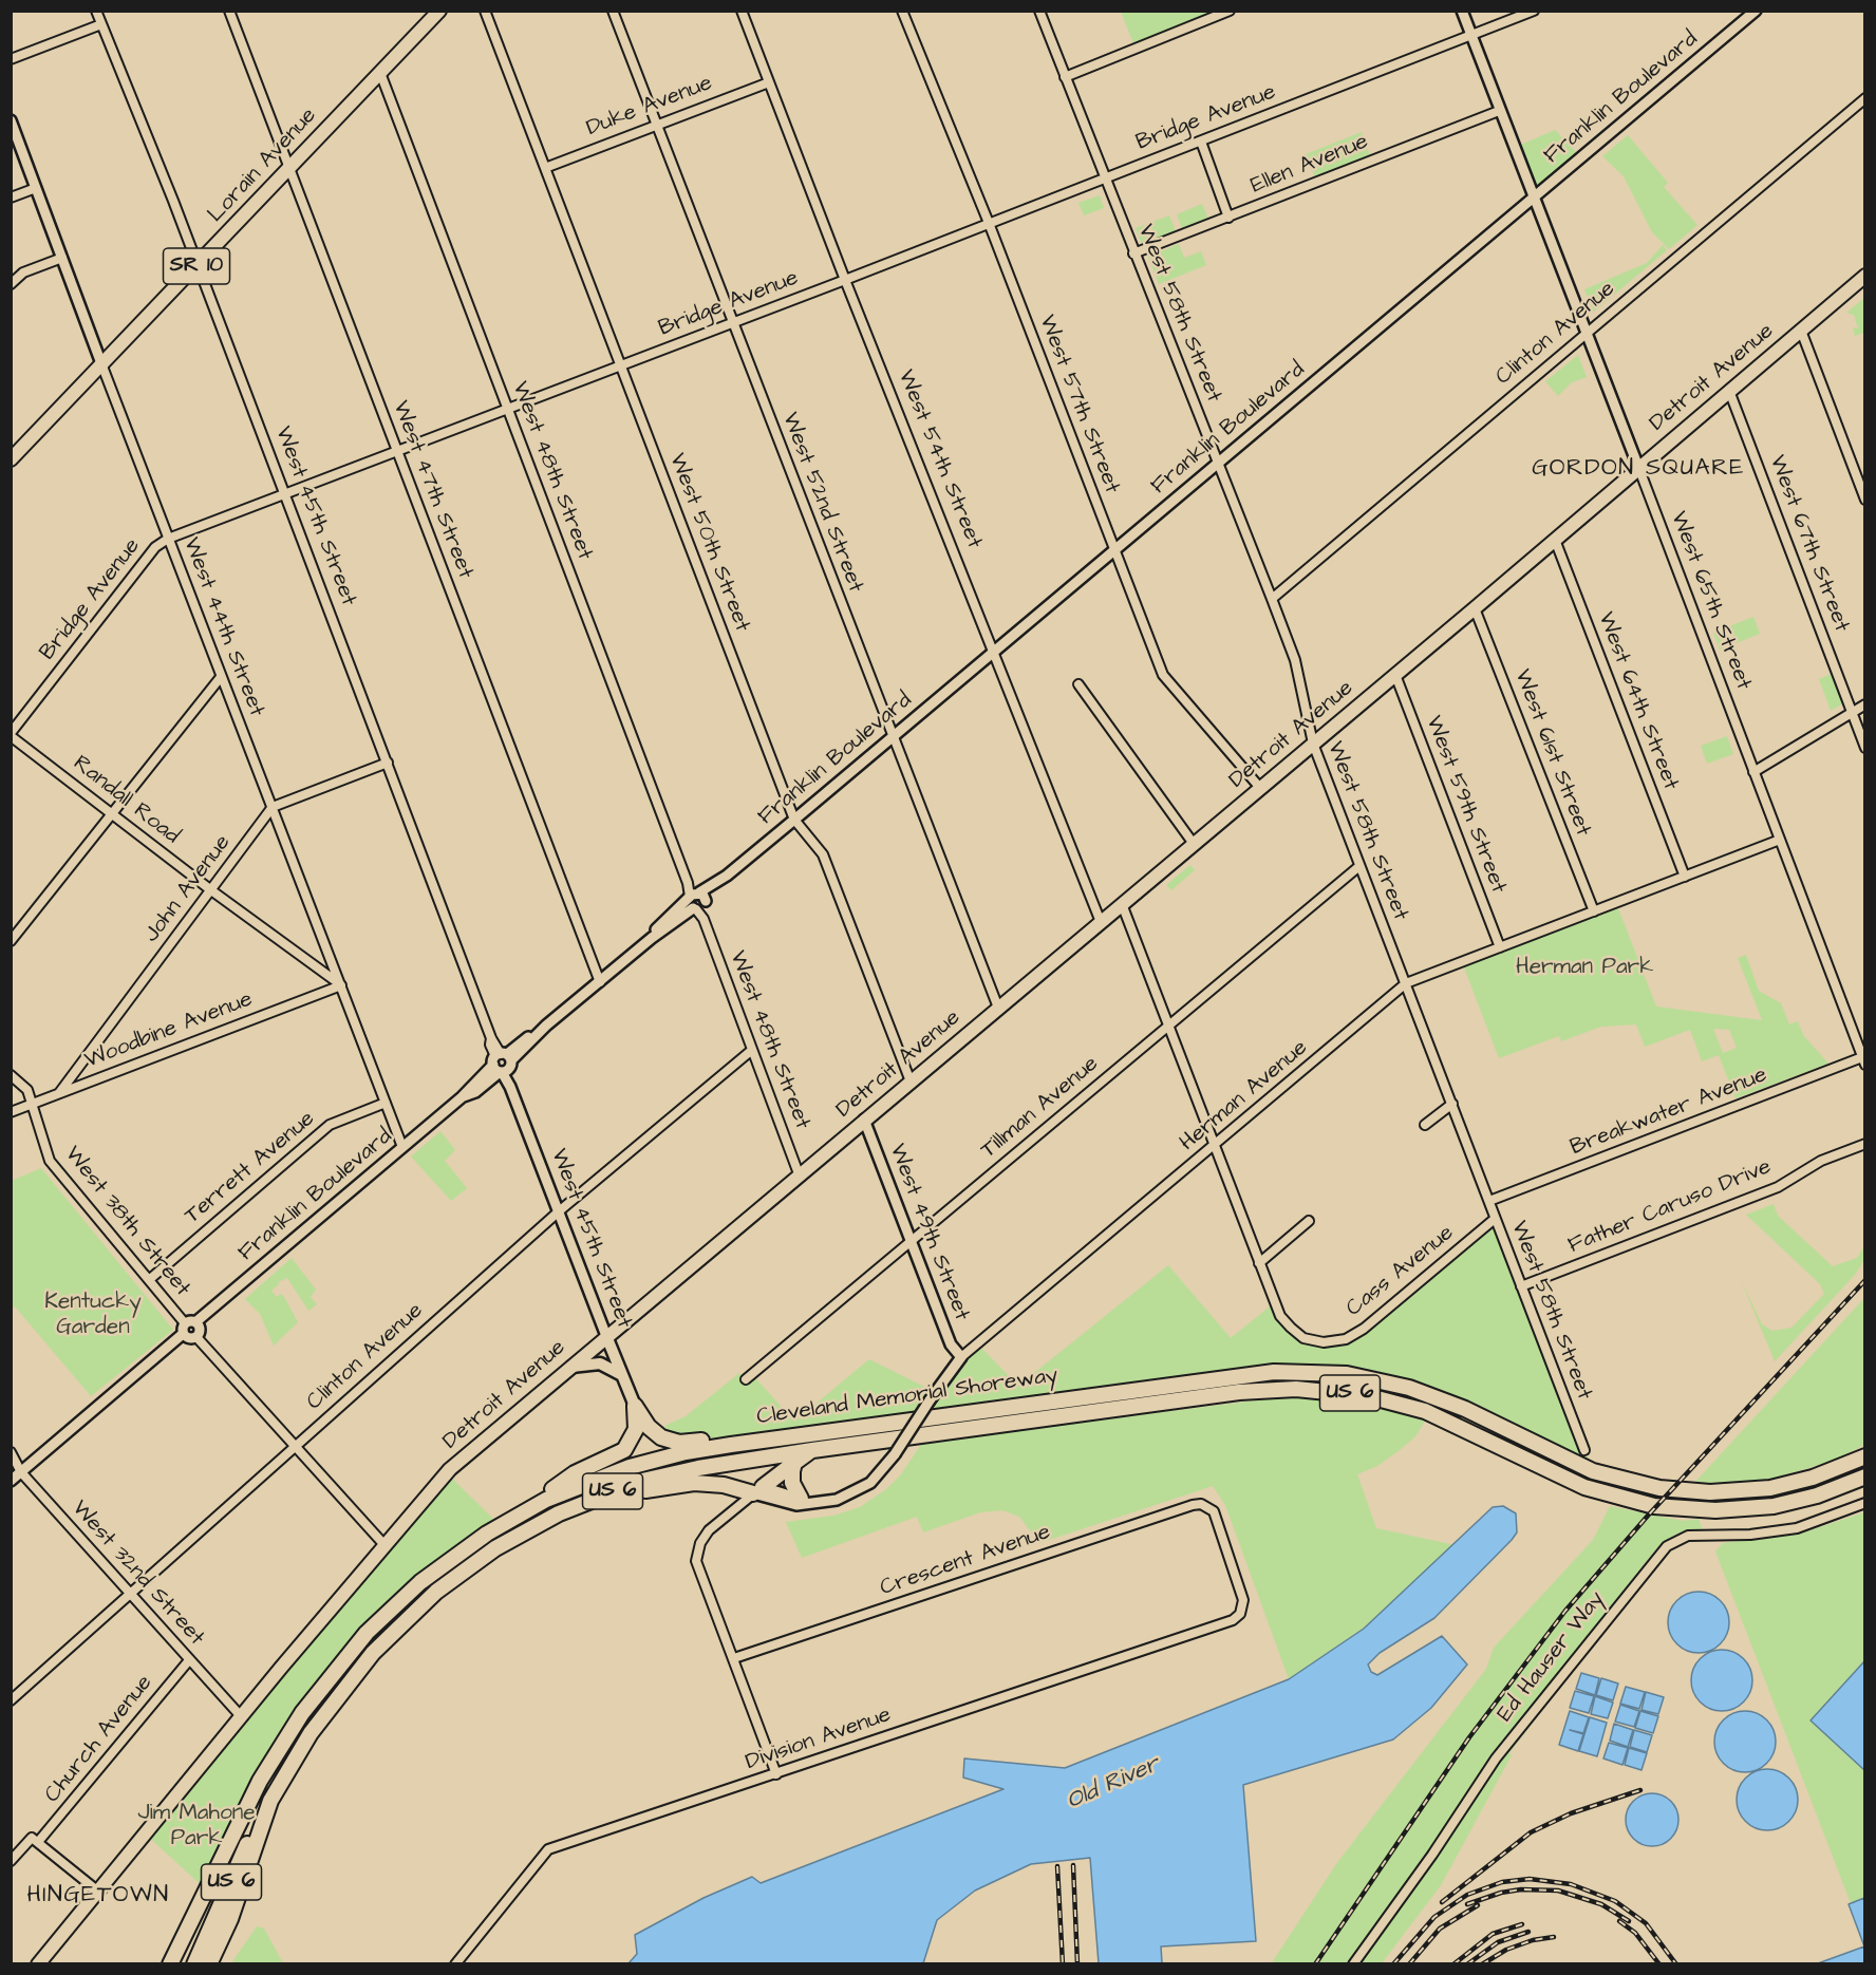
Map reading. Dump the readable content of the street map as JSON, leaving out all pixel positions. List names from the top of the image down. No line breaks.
{"streets":{"highway":["US 6","Cleveland Memorial Shoreway"],"main road":["Lorain Avenue","SR 10","Detroit Avenue","West 45th Street"],"street":["Franklin Boulevard","Duke Avenue","Bridge Avenue","Ellen Avenue","West 58th Street","Clinton Avenue","West 57th Street","West 54th Street","West 48th Street","West 47th Street","West 52nd Street","West 50th Street","West 67th Street","West 65th Street","West 44th Street","West 64th Street","West 61st Street","Randall Road","West 59th Street","John Avenue","Woodbine Avenue","Herman Avenue","Tillman Avenue","Breakwater Avenue","Terrett Avenue","Father Caruso Drive","West 38th Street","West 49th Street","Cass Avenue","Crescent Avenue","West 32nd Street","Ed Hauser Way","Church Avenue","Division Avenue"]},"crossings":[["Franklin Boulevard","West 58th Street"],["Franklin Boulevard","West 57th Street"],["Franklin Boulevard","West 54th Street"],["Franklin Boulevard","West 48th Street"],["Franklin Boulevard","West 47th Street"],["Franklin Boulevard","West 52nd Street"],["Franklin Boulevard","West 45th Street"],["Franklin Boulevard","West 50th Street"],["Franklin Boulevard","West 65th Street"],["Franklin Boulevard","West 44th Street"],["Franklin Boulevard","West 38th Street"],["Franklin Boulevard","West 32nd Street"],["Duke Avenue","West 54th Street"],["Duke Avenue","West 52nd Street"],["Duke Avenue","West 50th Street"],["Bridge Avenue","West 58th Street"],["Bridge Avenue","West 57th Street"],["Bridge Avenue","West 54th Street"],["Bridge Avenue","West 48th Street"],["Bridge Avenue","West 47th Street"],["Bridge Avenue","West 52nd Street"],["Bridge Avenue","West 45th Street"],["Bridge Avenue","West 50th Street"],["Bridge Avenue","West 65th Street"],["Bridge Avenue","West 44th Street"],["Bridge Avenue","Randall Road"],["Ellen Avenue","West 58th Street"],["Ellen Avenue","West 65th Street"],["Lorain Avenue","West 48th Street"],["Lorain Avenue","West 47th Street"],["Lorain Avenue","West 45th Street"],["Lorain Avenue","West 44th Street"],["West 58th Street","Clinton Avenue"],["West 58th Street","Detroit Avenue"],["West 58th Street","Herman Avenue"],["West 58th Street","Tillman Avenue"],["West 58th Street","Breakwater Avenue"],["West 58th Street","Father Caruso Drive"],["West 58th Street","Cass Avenue"],["Clinton Avenue","West 48th Street"],["Clinton Avenue","West 45th Street"],["Clinton Avenue","West 65th Street"],["Clinton Avenue","West 32nd Street"],["Detroit Avenue","West 57th Street"],["Detroit Avenue","West 54th Street"],["Detroit Avenue","West 48th Street"],["Detroit Avenue","West 52nd Street"],["Detroit Avenue","West 45th Street"],["Detroit Avenue","West 50th Street"],["Detroit Avenue","West 67th Street"],["Detroit Avenue","West 65th Street"],["Detroit Avenue","West 64th Street"],["Detroit Avenue","West 61st Street"],["Detroit Avenue","West 59th Street"],["Detroit Avenue","West 49th Street"],["Detroit Avenue","West 32nd Street"],["West 65th Street","Herman Avenue"],["West 65th Street","Breakwater Avenue"],["West 44th Street","Randall Road"],["West 44th Street","John Avenue"],["West 44th Street","Woodbine Avenue"],["West 44th Street","Terrett Avenue"],["West 64th Street","Herman Avenue"],["West 61st Street","Herman Avenue"],["Randall Road","John Avenue"],["Randall Road","Woodbine Avenue"],["West 59th Street","Herman Avenue"],["John Avenue","Woodbine Avenue"],["Woodbine Avenue","West 38th Street"],["Herman Avenue","West 49th Street"],["Tillman Avenue","West 49th Street"],["Terrett Avenue","West 38th Street"],["US 6","Cleveland Memorial Shoreway"],["Crescent Avenue","Division Avenue"],["West 32nd Street","Church Avenue"]],"districts":["GORDON SQUARE","HINGETOWN"],"water":["Old River"],"parks":["Herman Park","Kentucky Garden","Jim Mahone Park"]}
